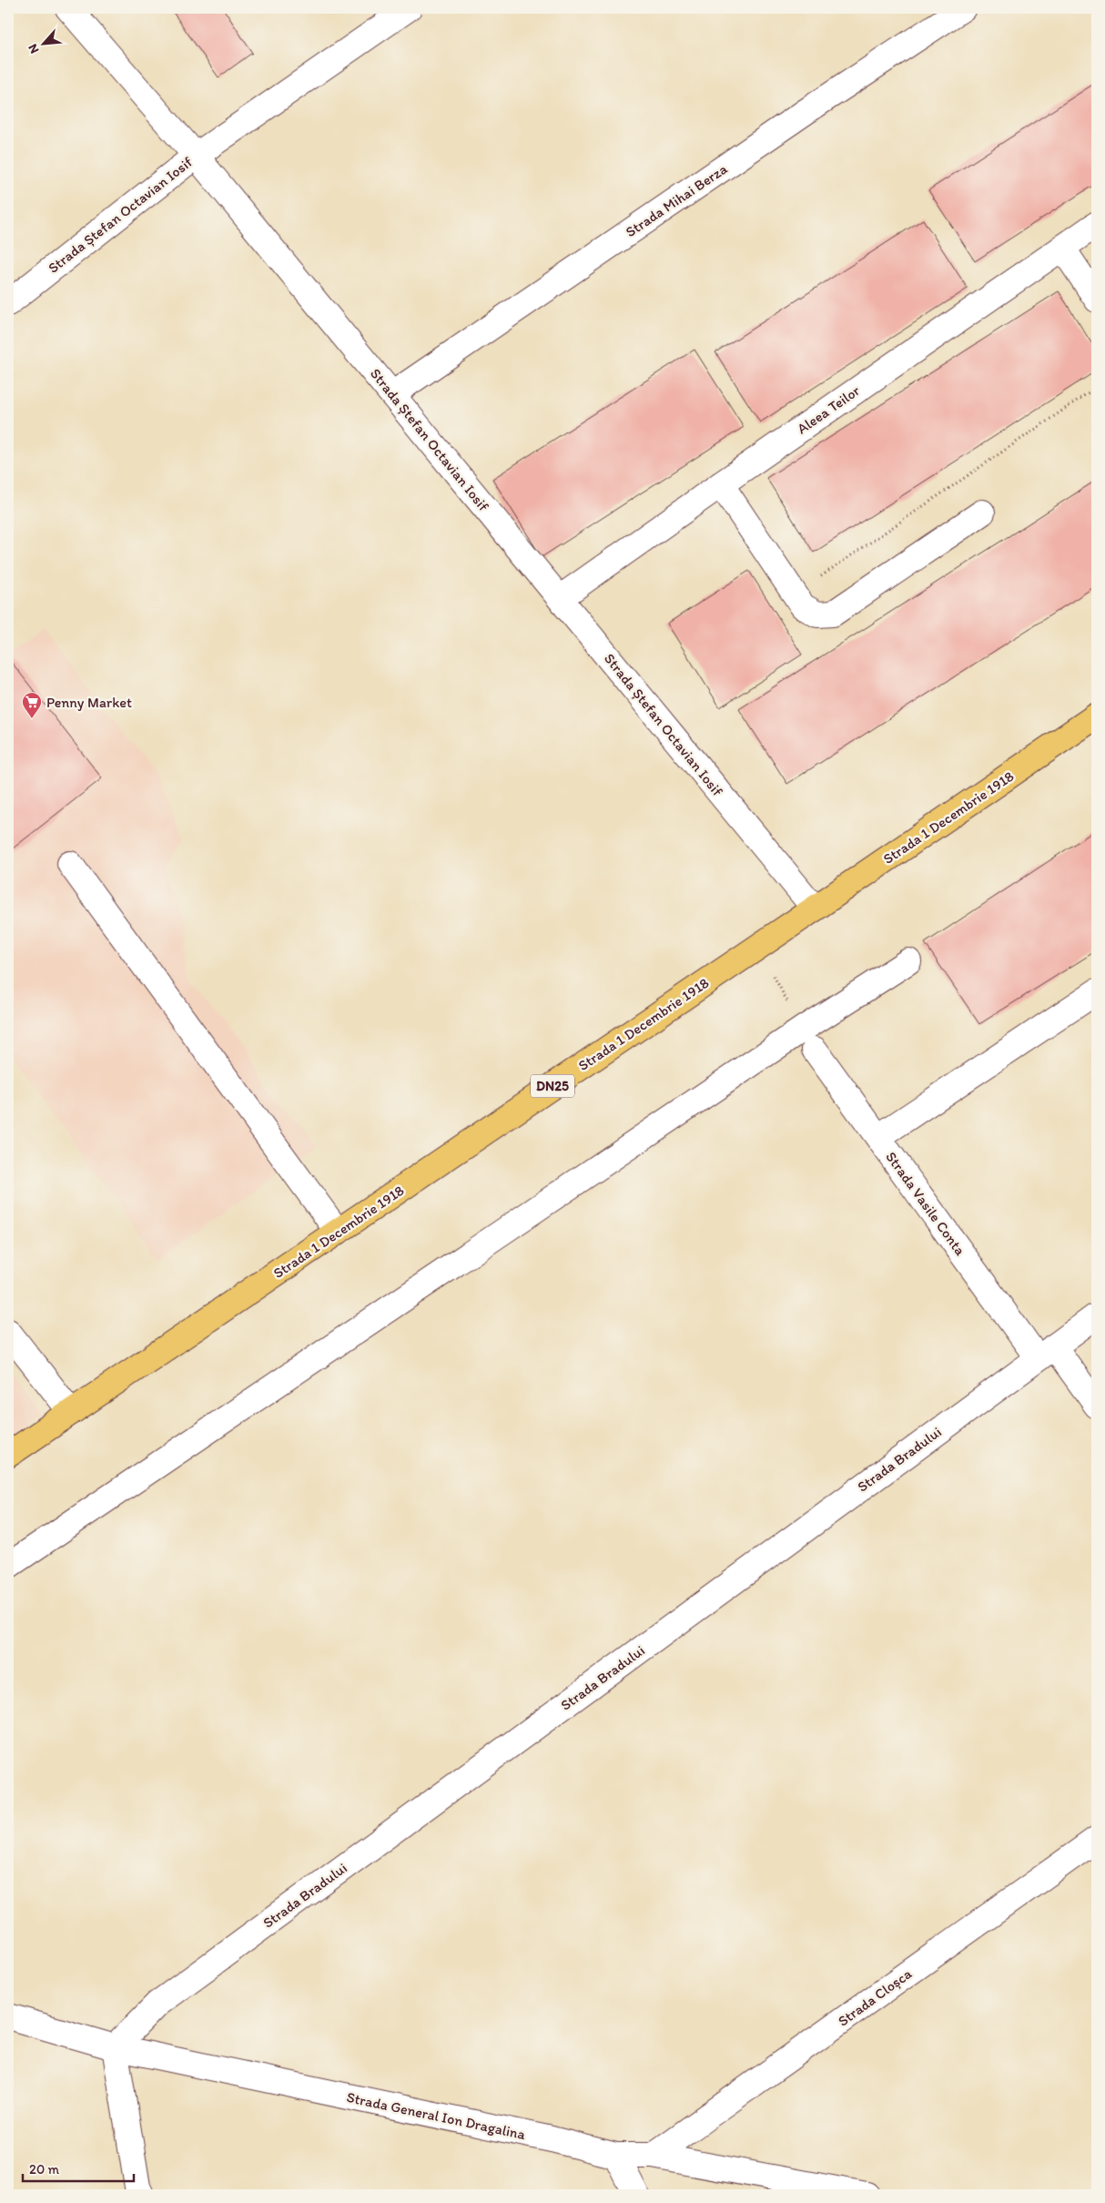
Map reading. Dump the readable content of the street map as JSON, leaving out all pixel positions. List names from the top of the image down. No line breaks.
{"streets":{"main road":["Strada 1 Decembrie 1918","DN25"],"street":["Strada Mihai Berza","Strada Ștefan Octavian Iosif","Aleea Teilor","Strada Vasile Conta","Strada Bradului","Strada Cloșca","Strada General Ion Dragalina"]},"crossings":[["Strada Mihai Berza","Strada Ștefan Octavian Iosif"],["Strada Ștefan Octavian Iosif","Aleea Teilor"],["Strada Ștefan Octavian Iosif","Strada 1 Decembrie 1918"],["Strada Vasile Conta","Strada Bradului"],["Strada Bradului","Strada General Ion Dragalina"],["Strada Cloșca","Strada General Ion Dragalina"]],"places":{"supermarket":["Penny Market"]},"scale_bar":"20 m","north":"bottom left"}
